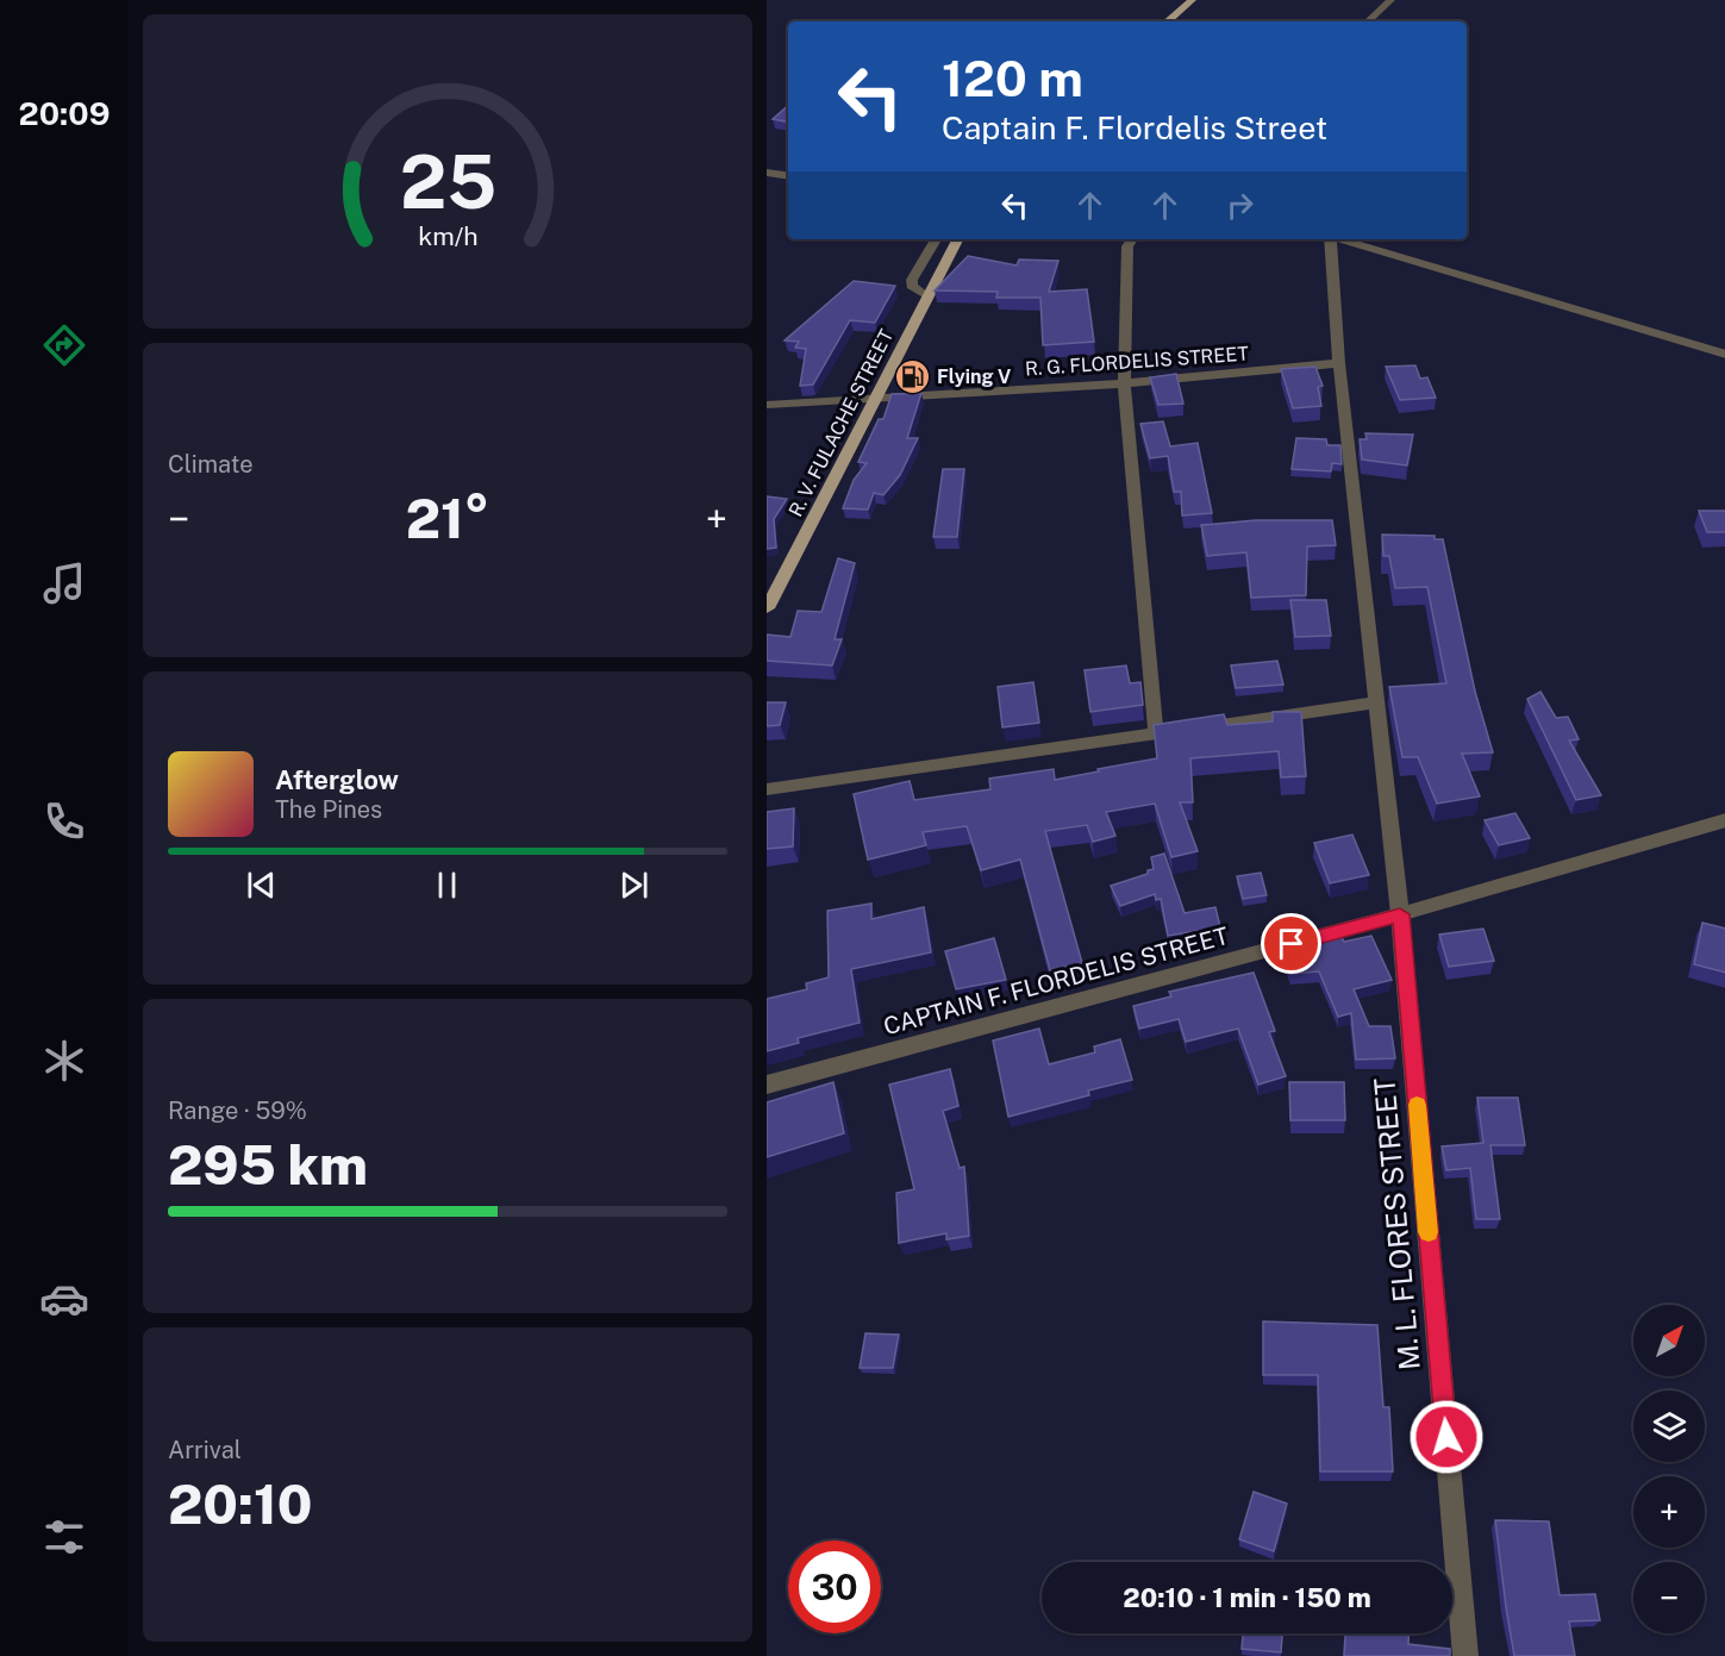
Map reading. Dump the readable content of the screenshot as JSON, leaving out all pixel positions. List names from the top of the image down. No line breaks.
{"streets":{"main road":["R. V. FULACHE STREET"],"street":["R. G. FLORDELIS STREET","CAPTAIN F. FLORDELIS STREET","M. L. FLORES STREET"]},"crossings":[["R. G. FLORDELIS STREET","R. V. FULACHE STREET"],["R. G. FLORDELIS STREET","M. L. FLORES STREET"],["CAPTAIN F. FLORDELIS STREET","M. L. FLORES STREET"]],"places":{"fuel station":["Flying V"]},"north":"top right","page":{"tabs":"20:09","turn":["120 m","Captain F. Flordelis Street"],"tile":["Climate",["Range · 59%","295 km"],["Arrival","20:10"]],"heat":["−","21°","+"],"song":["Afterglow","The Pines"],"map_buttons":["+","−"],"limit":"30","trip":"20:10 · 1 min · 150 m","gauge":["25","km/h"]}}
